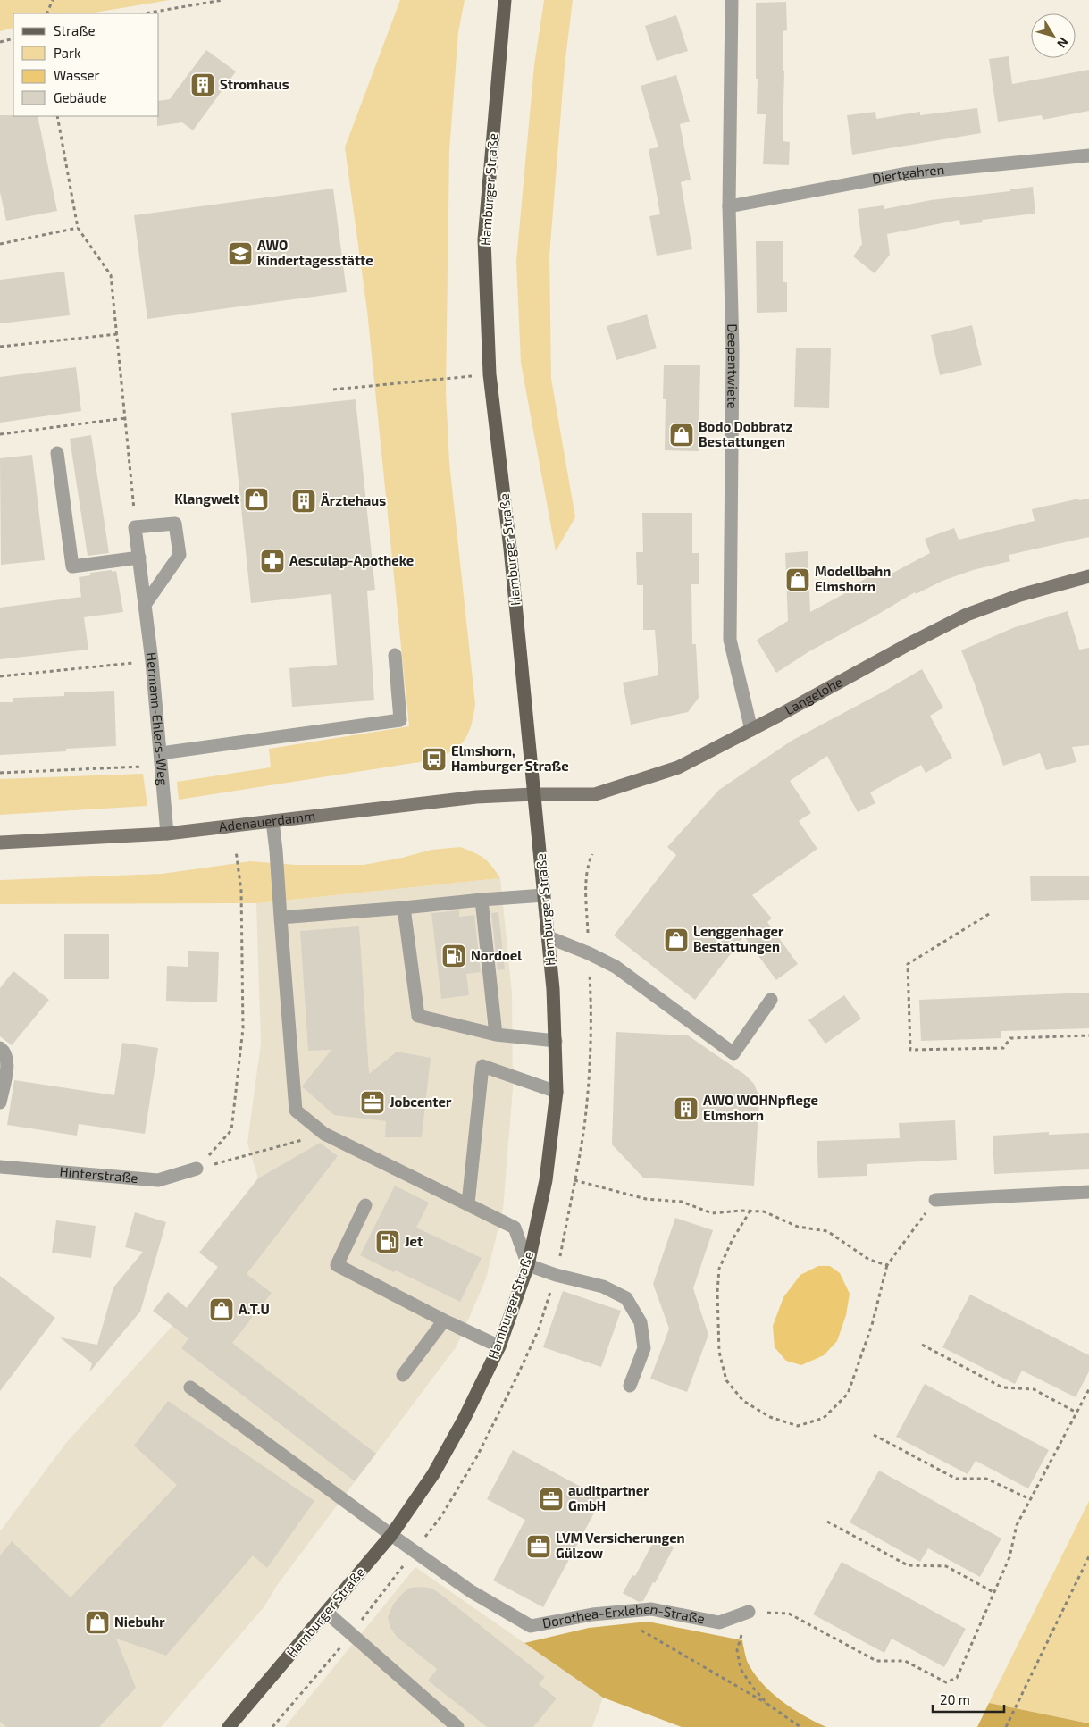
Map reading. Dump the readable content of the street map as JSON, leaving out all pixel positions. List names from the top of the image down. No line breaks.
{"streets":{"main road":["Hamburger Straße"],"street":["Diertgahren","Deepentwiete","Langelohe","Hermann-Ehlers-Weg","Adenauerdamm","Hinterstraße","Dorothea-Erxleben-Straße"]},"crossings":[["Diertgahren","Deepentwiete"],["Hamburger Straße","Langelohe"],["Hamburger Straße","Adenauerdamm"],["Hamburger Straße","Dorothea-Erxleben-Straße"],["Deepentwiete","Langelohe"],["Langelohe","Adenauerdamm"],["Hermann-Ehlers-Weg","Adenauerdamm"]],"places":{"building":["Stromhaus","Ärztehaus","AWO WOHNpflege Elmshorn"],"school or university":["AWO Kindertagesstätte"],"shop":["Bodo Dobbratz Bestattungen","Klangwelt","Modellbahn Elmshorn","Lenggenhager Bestattungen","A.T.U","Niebuhr"],"pharmacy":["Aesculap-Apotheke"],"bus stop":["Elmshorn, Hamburger Straße"],"fuel station":["Nordoel","Jet"],"office":["Jobcenter","auditpartner GmbH","LVM Versicherungen Gülzow"]},"legend":["Straße","Park","Wasser","Gebäude"],"scale_bar":"20 m","north":"bottom right"}
